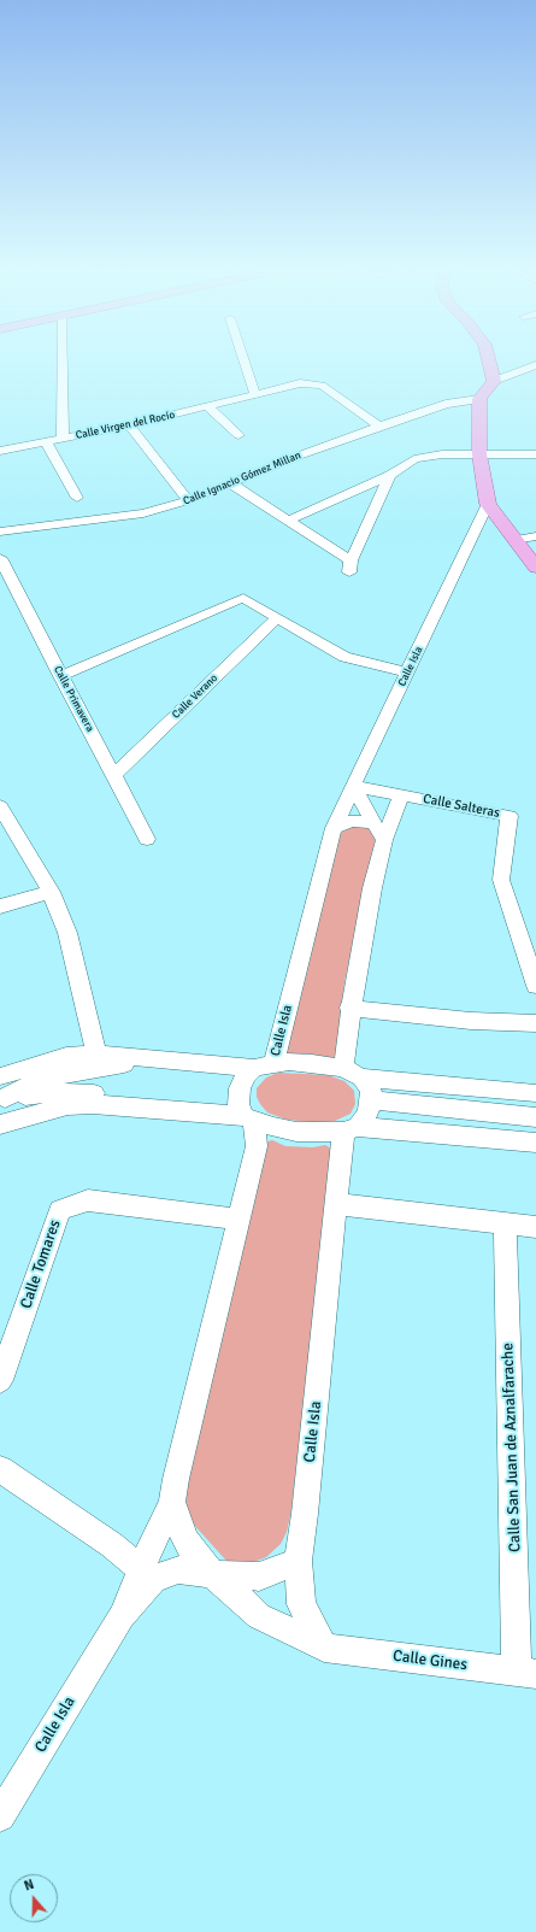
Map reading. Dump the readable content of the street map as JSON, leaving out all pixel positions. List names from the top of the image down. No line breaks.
{"streets":{"street":["Calle Virgen del Rocío","Calle Ignacio Gómez Millan","Calle Isla","Calle Verano","Calle Primavera","Calle Salteras","Calle Tomares","Calle San Juan de Aznalfarache","Calle Gines"]},"crossings":[["Calle Virgen del Rocío","Calle Ignacio Gómez Millan"],["Calle Isla","Calle Salteras"],["Calle Isla","Calle Tomares"],["Calle Isla","Calle Gines"],["Calle Verano","Calle Primavera"],["Calle San Juan de Aznalfarache","Calle Gines"]],"north":"top"}
